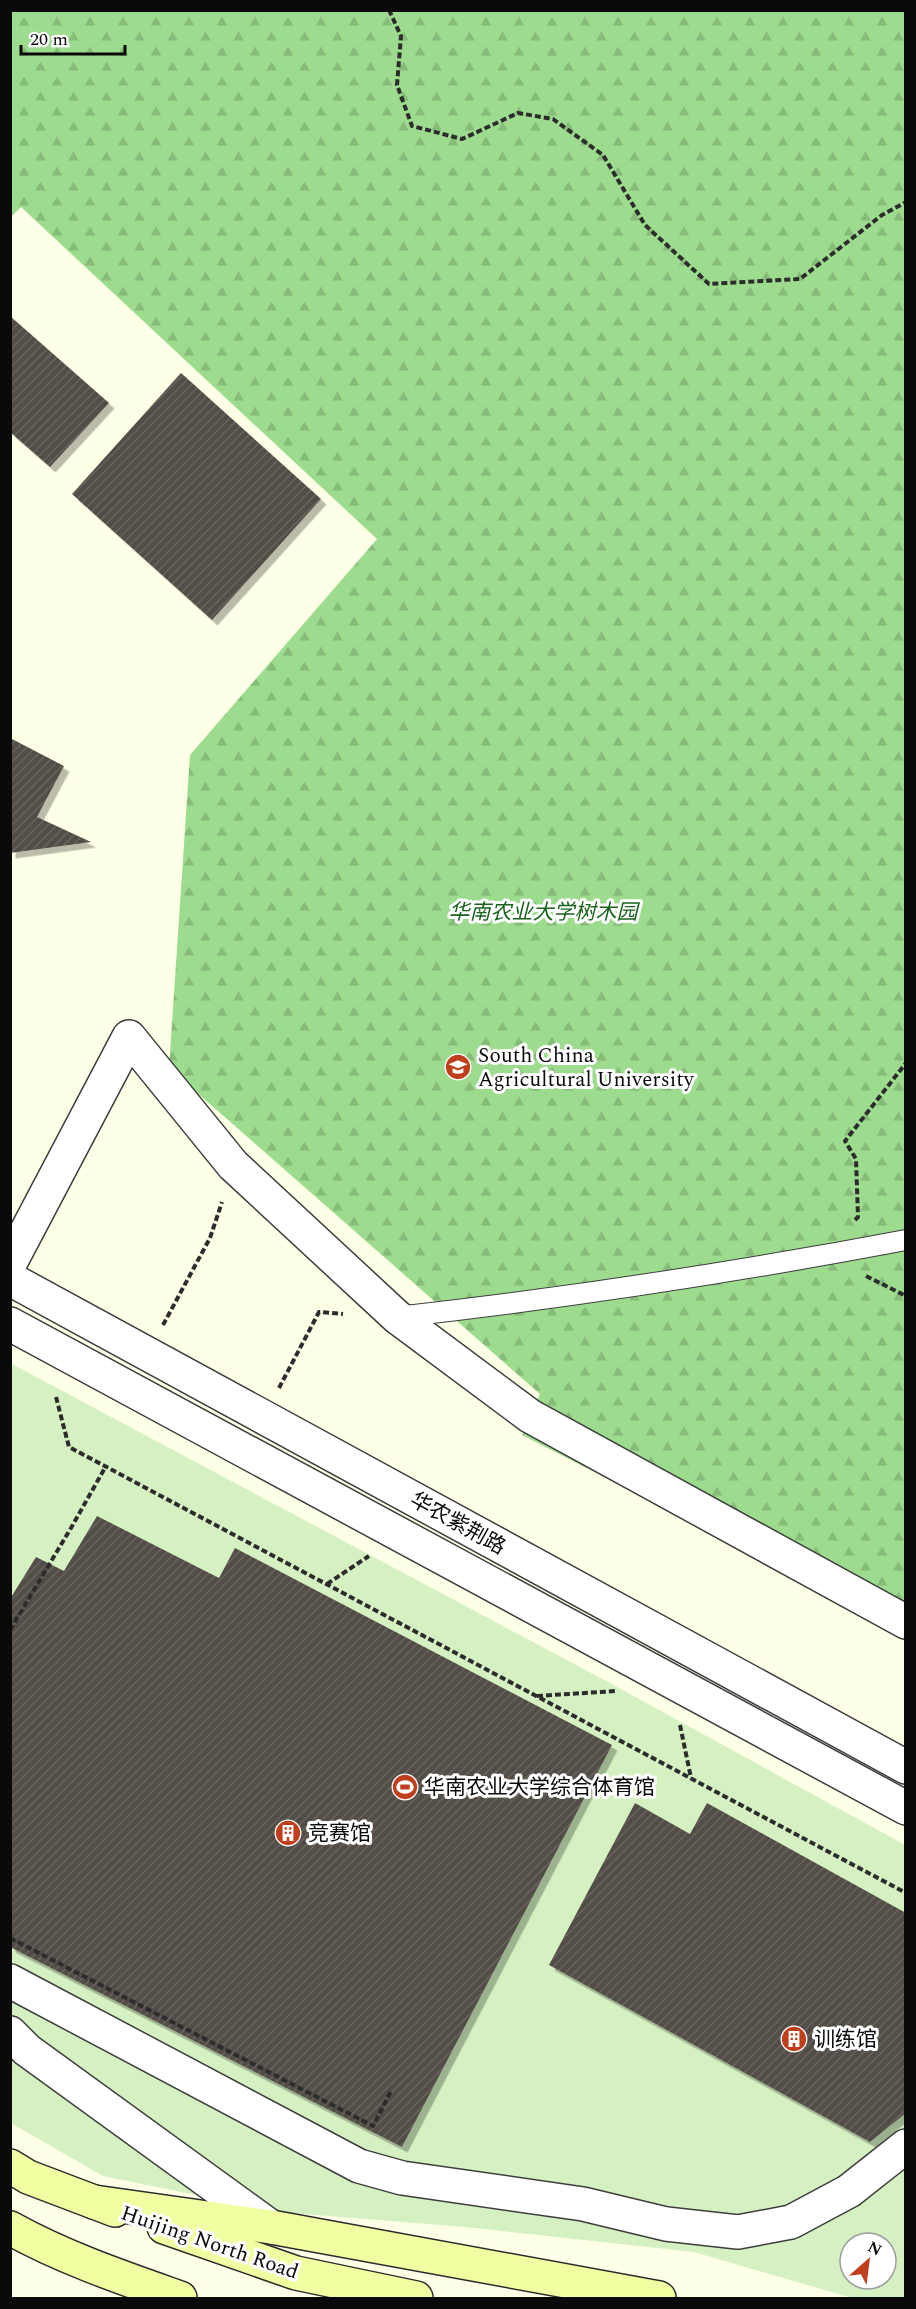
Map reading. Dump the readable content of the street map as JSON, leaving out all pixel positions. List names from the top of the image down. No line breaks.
{"streets":{"street":["华农紫荆路","Huijing North Road"]},"parks":["华南农业大学树木园"],"places":{"school or university":["South China Agricultural University"],"sports":["华南农业大学综合体育馆"],"building":["竞赛馆","训练馆"]},"scale_bar":"20 m","north":"top right"}
